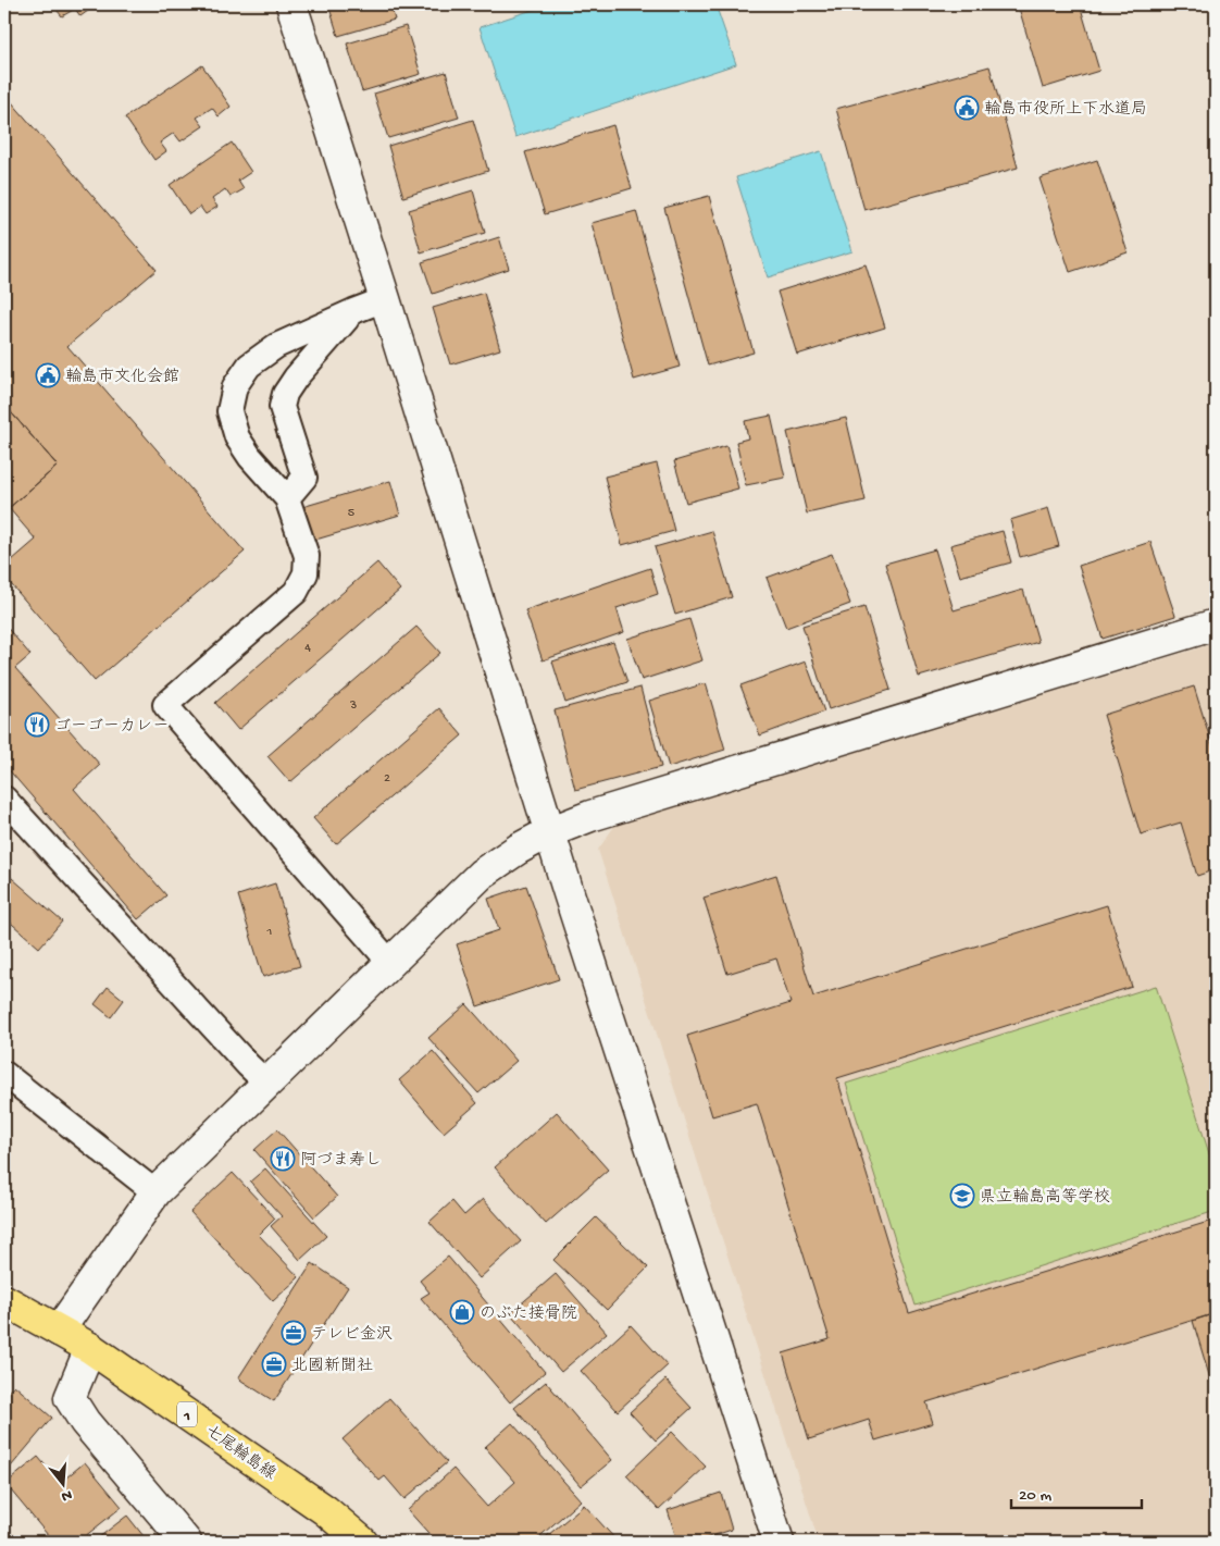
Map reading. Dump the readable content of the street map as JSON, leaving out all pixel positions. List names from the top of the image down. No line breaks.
{"streets":{"main road":["1","七尾輪島線"]},"places":{"public building":["輪島市役所上下水道局","輪島市文化会館"],"restaurant":["ゴーゴーカレー","阿づま寿し"],"school or university":["県立輪島高等学校"],"shop":["のぶた接骨院"],"office":["テレビ金沢","北國新聞社"]},"house_numbers":["5","4","3","2","1"],"scale_bar":"20 m","north":"bottom"}
